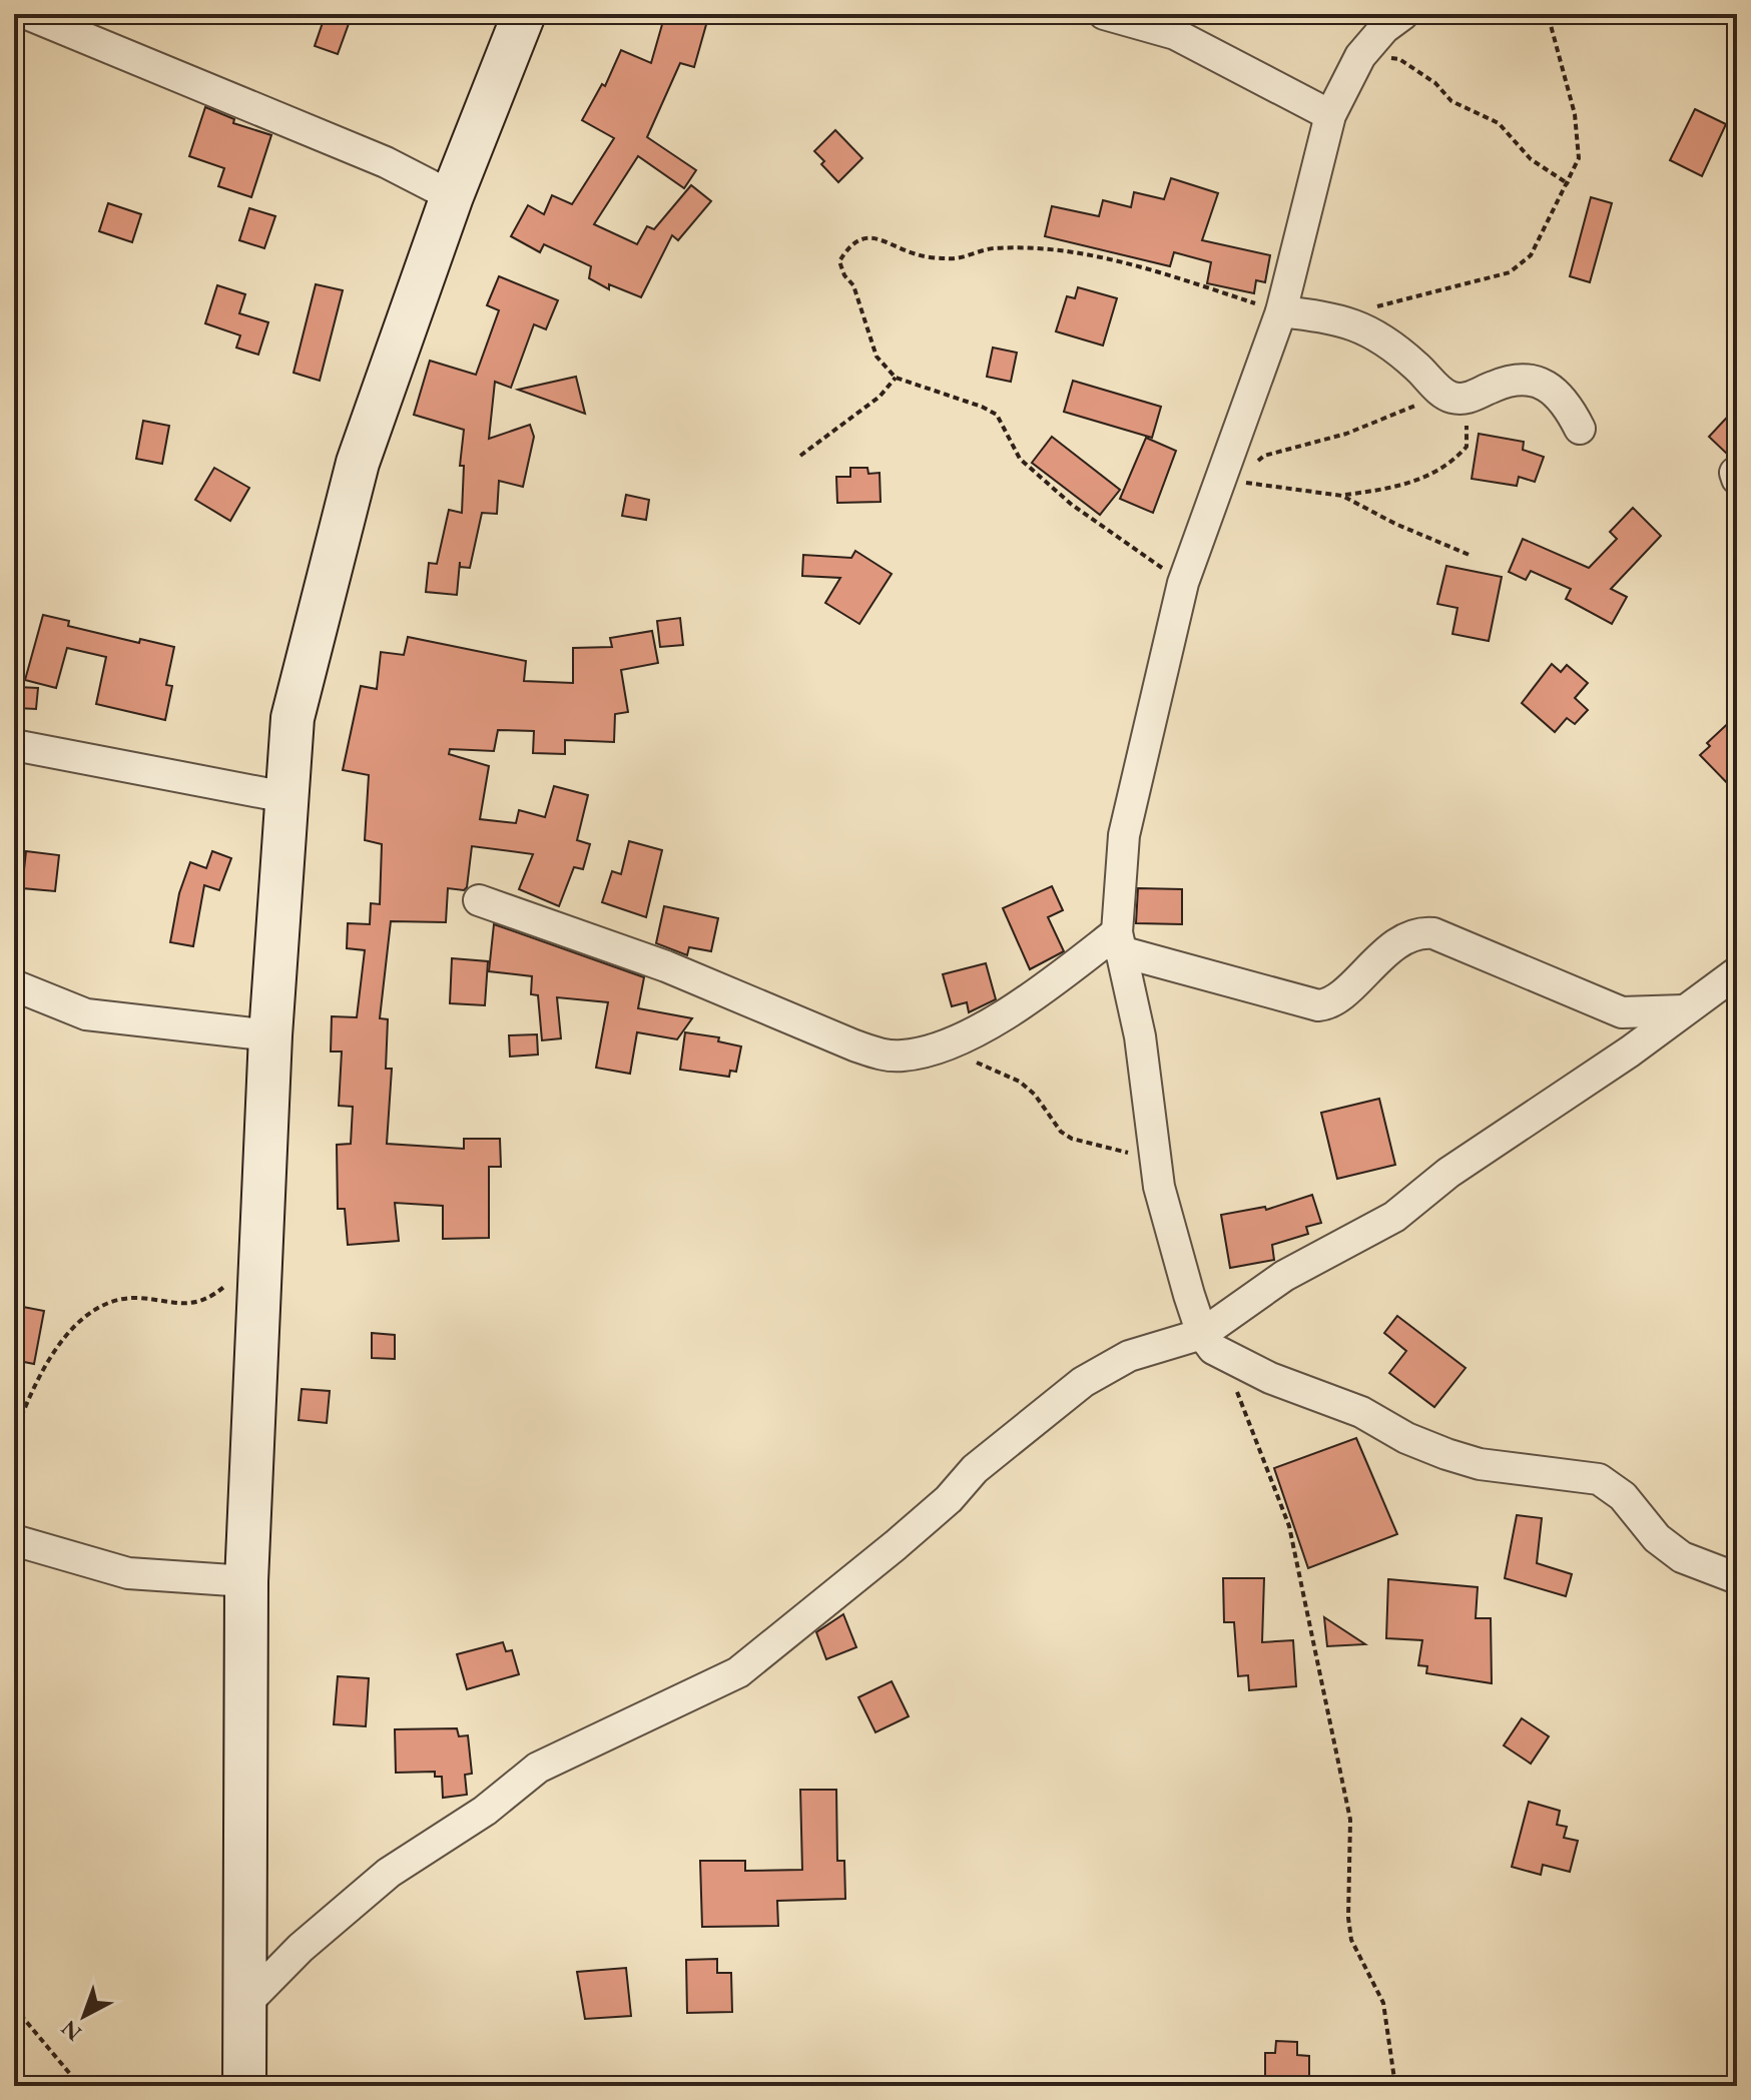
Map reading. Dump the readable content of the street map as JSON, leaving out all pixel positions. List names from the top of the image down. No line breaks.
{"north":"bottom left"}
